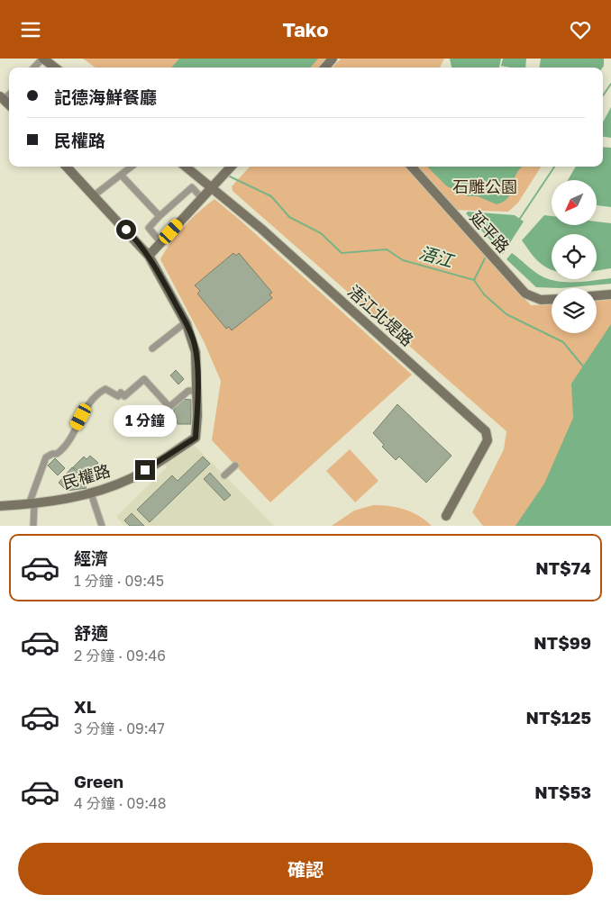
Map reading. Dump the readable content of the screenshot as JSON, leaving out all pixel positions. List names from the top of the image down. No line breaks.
{"streets":{"street":["延平路","浯江北堤路","民權路"]},"water":["浯江"],"parks":["石雕公園"],"north":"bottom left","page":{"header":"Tako","banner":["記德海鮮餐廳","民權路"],"bubble":"1 分鐘","list":[{"name":"經濟","note":"1 分鐘 · 09:45","value":"NT$74"},{"name":"舒適","note":"2 分鐘 · 09:46","value":"NT$99"},{"name":"XL","note":"3 分鐘 · 09:47","value":"NT$125"},{"name":"Green","note":"4 分鐘 · 09:48","value":"NT$53"}],"buttons":"確認"}}
